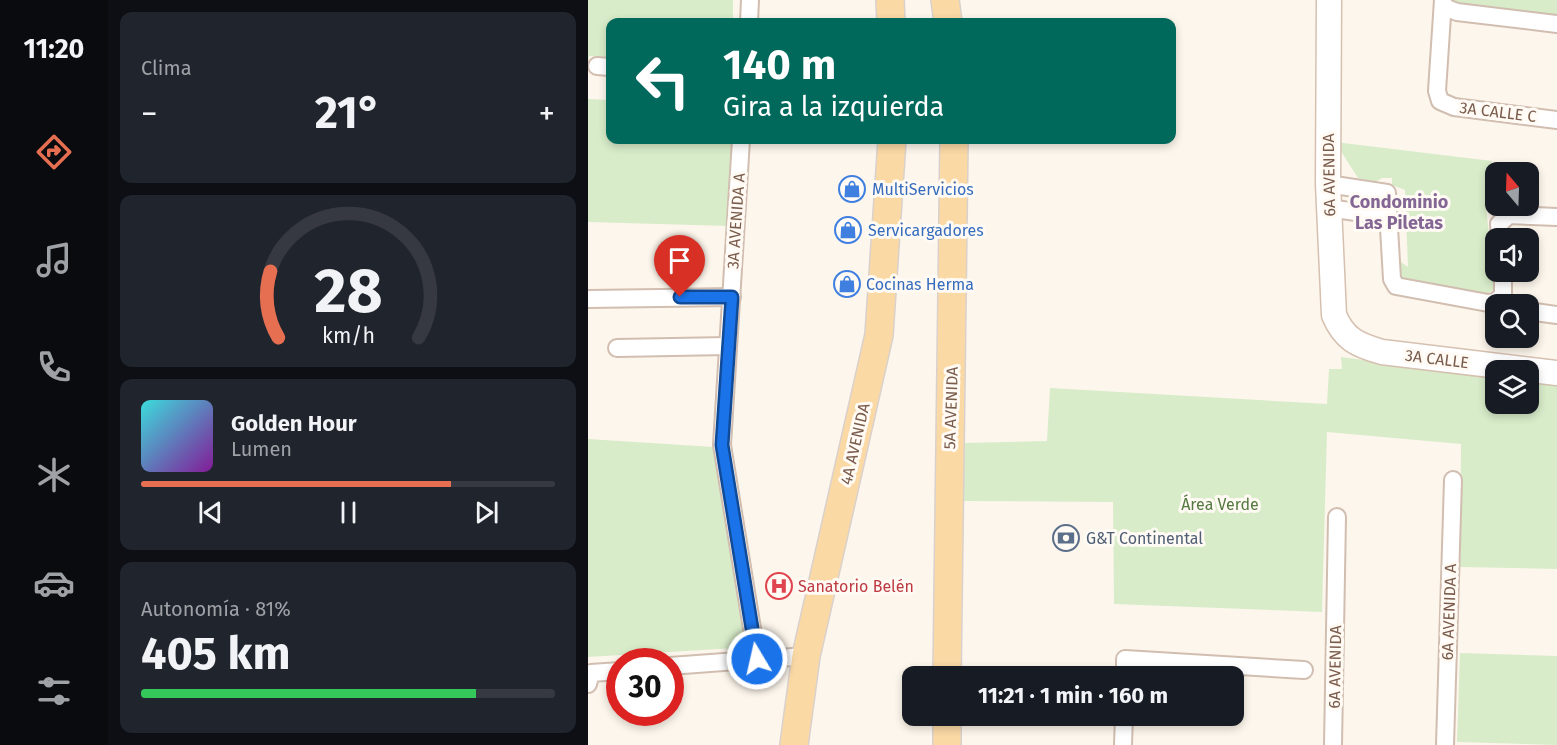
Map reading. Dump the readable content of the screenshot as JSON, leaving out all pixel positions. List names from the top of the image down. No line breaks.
{"streets":{"main road":["6A AVENIDA","3A CALLE","5A AVENIDA","4A AVENIDA"],"street":["3A CALLE C","3A AVENIDA A","6A AVENIDA A"]},"crossings":[["6A AVENIDA","3A CALLE"]],"districts":["Condominio Las Piletas"],"parks":["Área Verde"],"places":{"shop":["MultiServicios","Servicargadores","Cocinas Herma"],"bank":["G&T Continental"],"hospital":["Sanatorio Belén"]},"north":"top","page":{"tabs":"11:20","tile":["Clima",["Autonomía · 81%","405 km"]],"turn":["140 m","Gira a la izquierda"],"heat":["−","21°","+"],"song":["Golden Hour","Lumen"],"limit":"30","trip":"11:21 · 1 min · 160 m","gauge":["28","km/h"]}}
